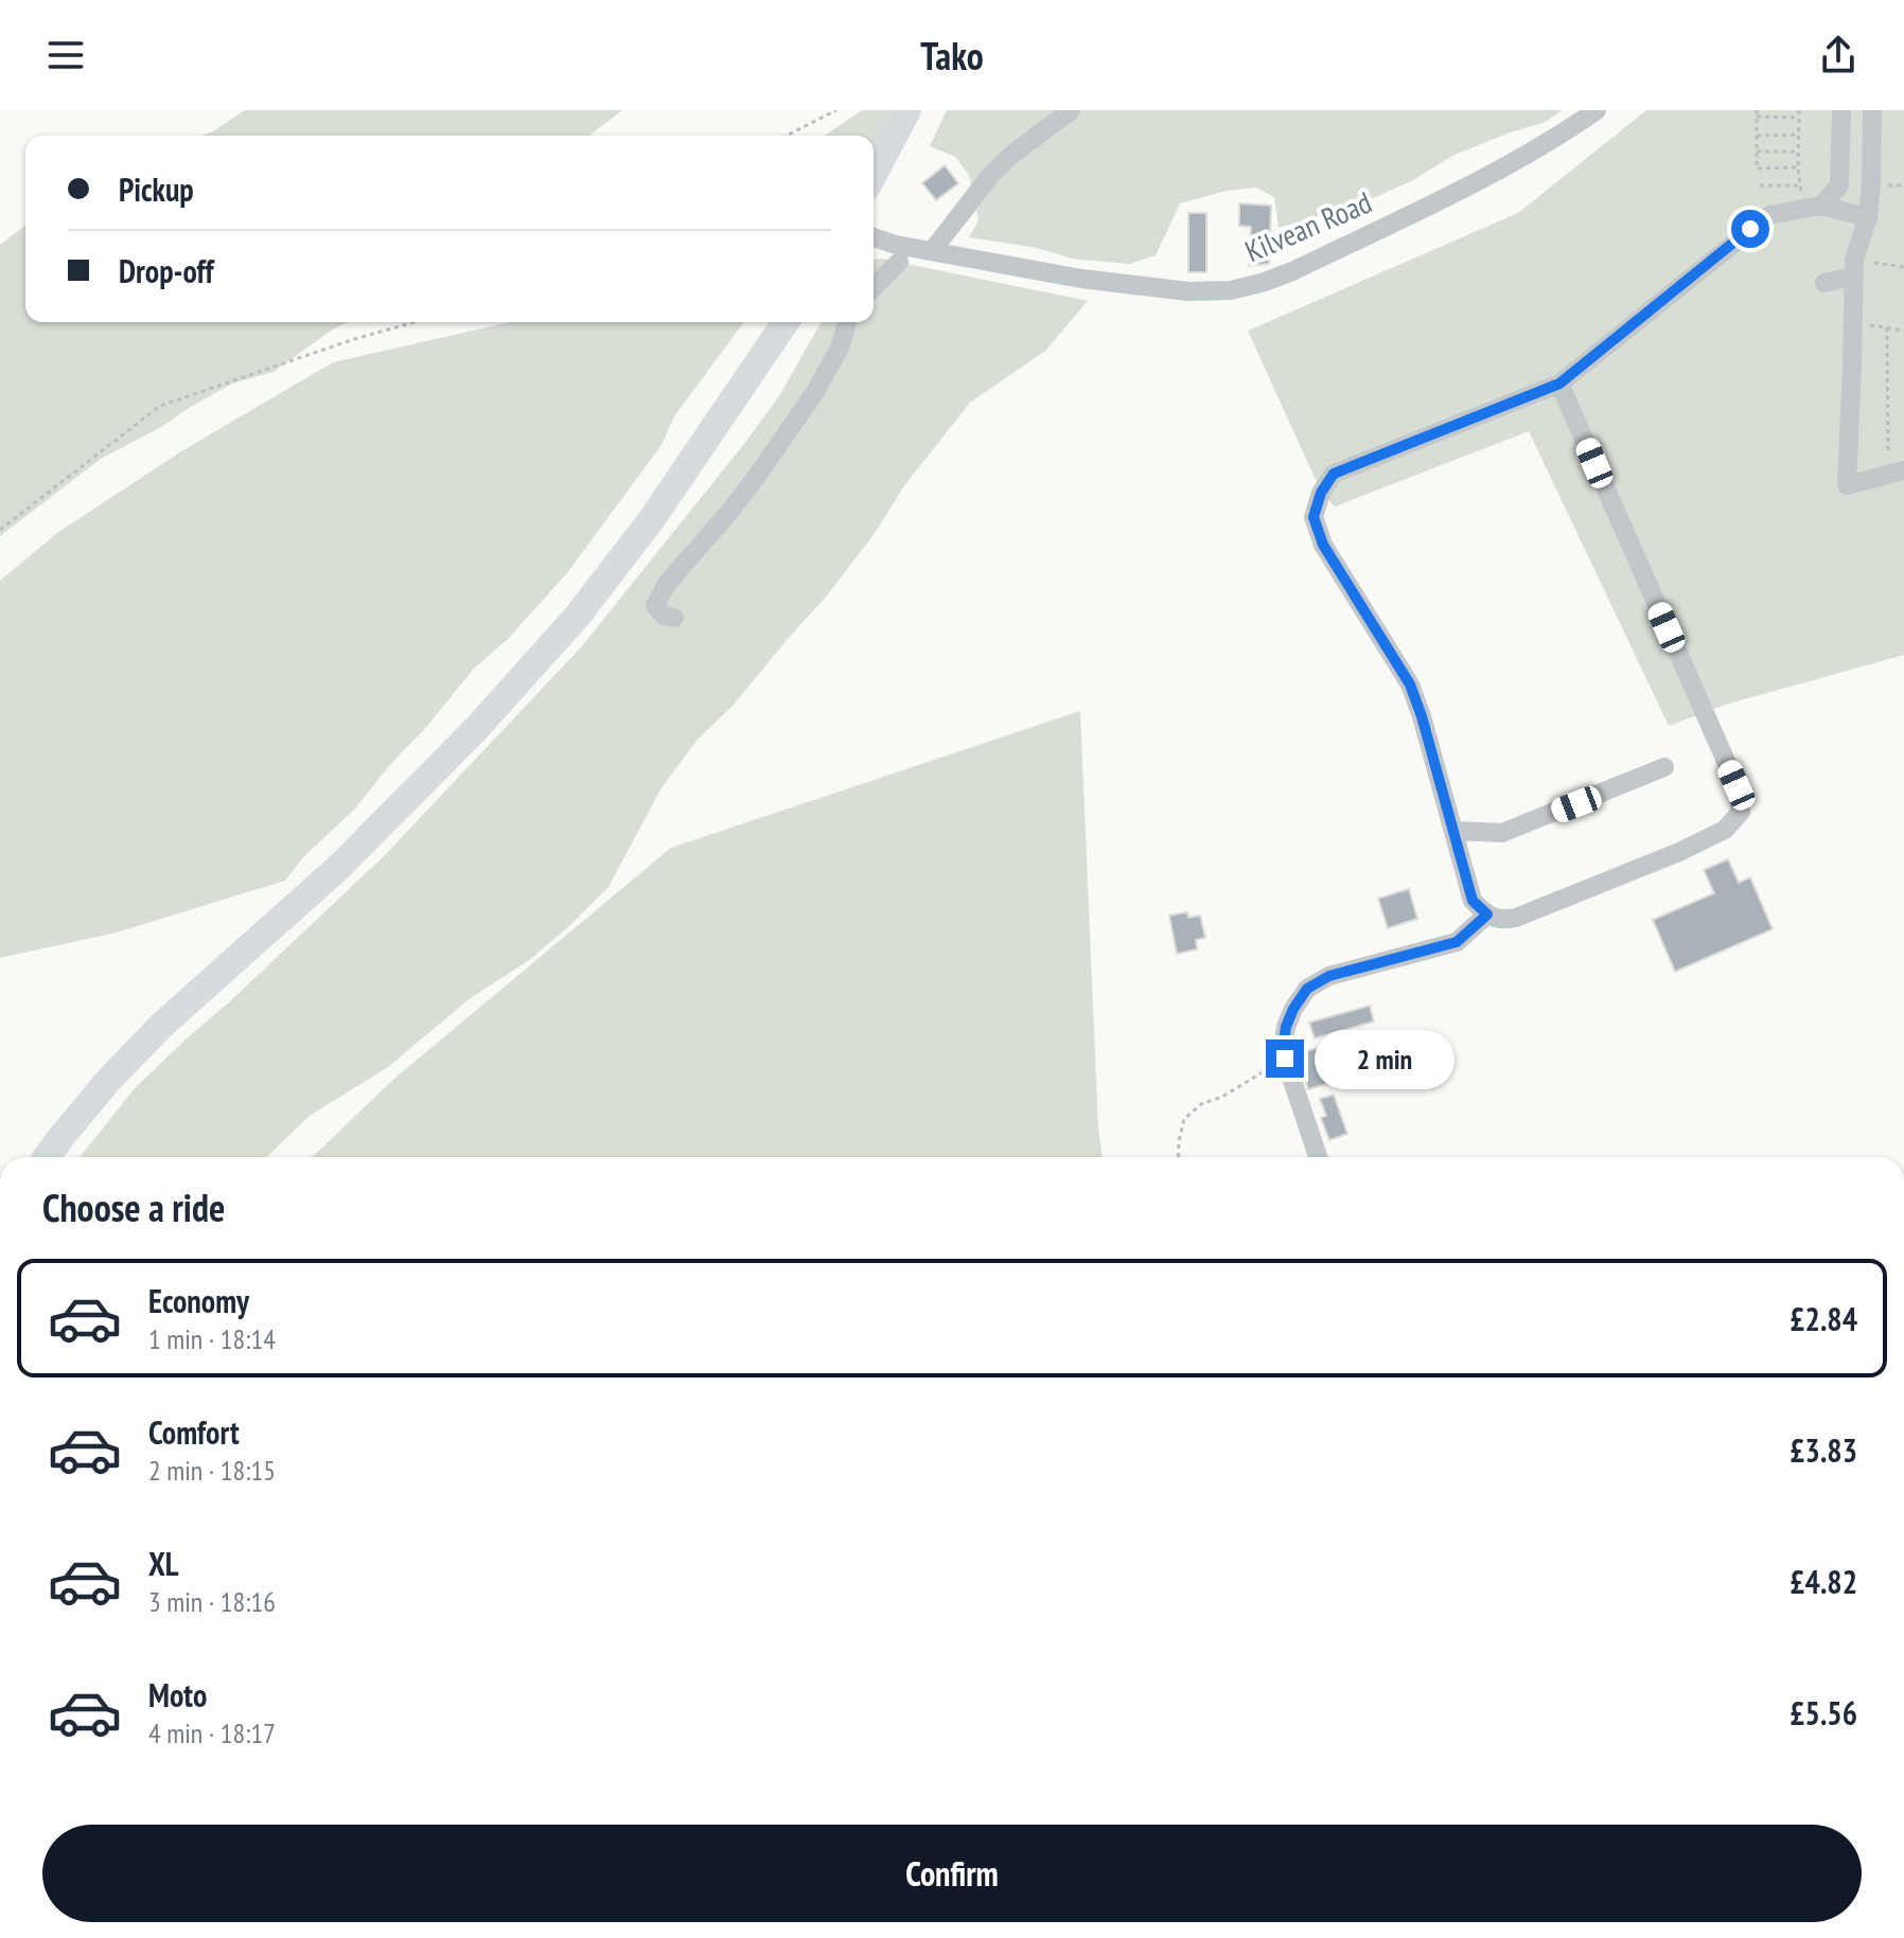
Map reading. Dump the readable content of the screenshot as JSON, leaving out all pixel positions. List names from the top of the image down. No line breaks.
{"streets":{"street":["Kilvean Road"]},"page":{"header":"Tako","banner":["Pickup","Drop-off"],"bubble":"2 min","heading":"Choose a ride","list":[{"name":"Economy","note":"1 min · 18:14","value":"£2.84"},{"name":"Comfort","note":"2 min · 18:15","value":"£3.83"},{"name":"XL","note":"3 min · 18:16","value":"£4.82"},{"name":"Moto","note":"4 min · 18:17","value":"£5.56"}],"buttons":"Confirm"}}
